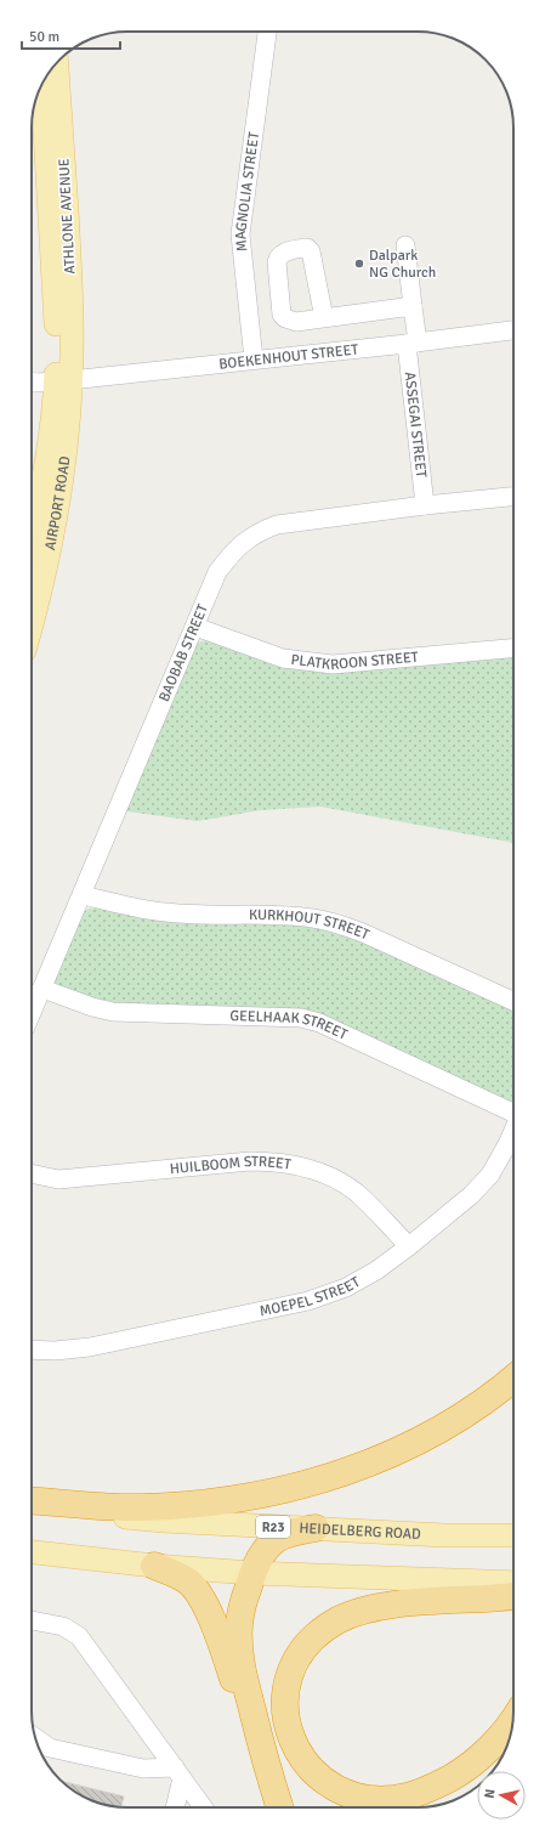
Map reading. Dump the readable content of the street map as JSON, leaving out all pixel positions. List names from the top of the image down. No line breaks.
{"streets":{"main road":["ATHLONE AVENUE","AIRPORT ROAD","R23","HEIDELBERG ROAD"],"street":["MAGNOLIA STREET","BOEKENHOUT STREET","ASSEGAI STREET","BAOBAB STREET","PLATKROON STREET","KURKHOUT STREET","GEELHAAK STREET","HUILBOOM STREET","MOEPEL STREET"]},"crossings":[["MAGNOLIA STREET","BOEKENHOUT STREET"],["ATHLONE AVENUE","BOEKENHOUT STREET"],["ATHLONE AVENUE","AIRPORT ROAD"],["BOEKENHOUT STREET","ASSEGAI STREET"],["BOEKENHOUT STREET","AIRPORT ROAD"],["ASSEGAI STREET","BAOBAB STREET"],["BAOBAB STREET","PLATKROON STREET"],["BAOBAB STREET","KURKHOUT STREET"],["BAOBAB STREET","GEELHAAK STREET"],["HUILBOOM STREET","MOEPEL STREET"]],"places":["Dalpark NG Church"],"scale_bar":"50 m","north":"left"}
